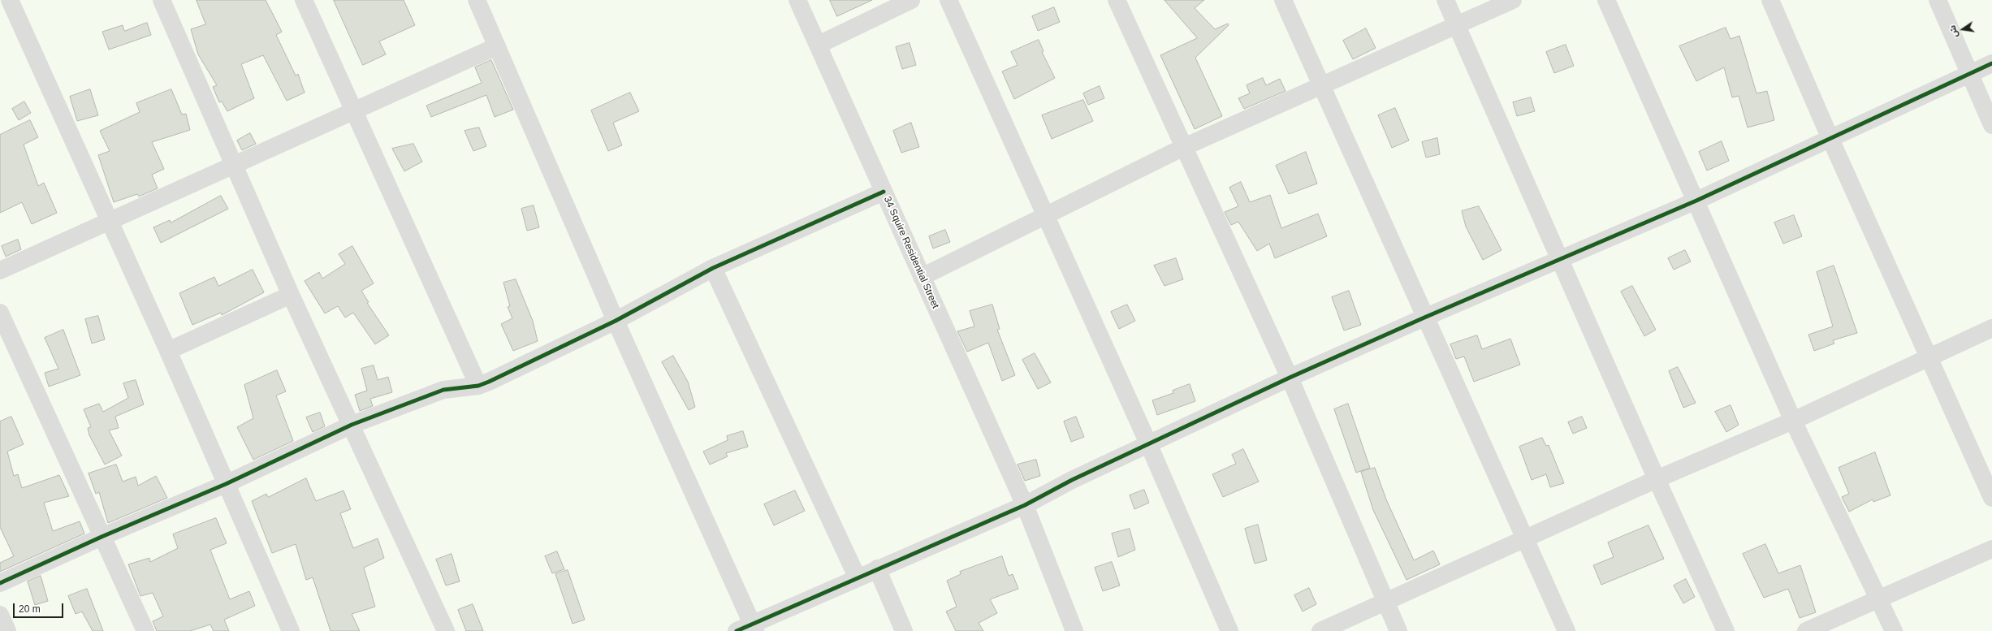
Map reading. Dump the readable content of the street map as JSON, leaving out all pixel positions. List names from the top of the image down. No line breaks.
{"streets":{"street":["34 Squire Residential Street"]},"scale_bar":"20 m","north":"left"}
